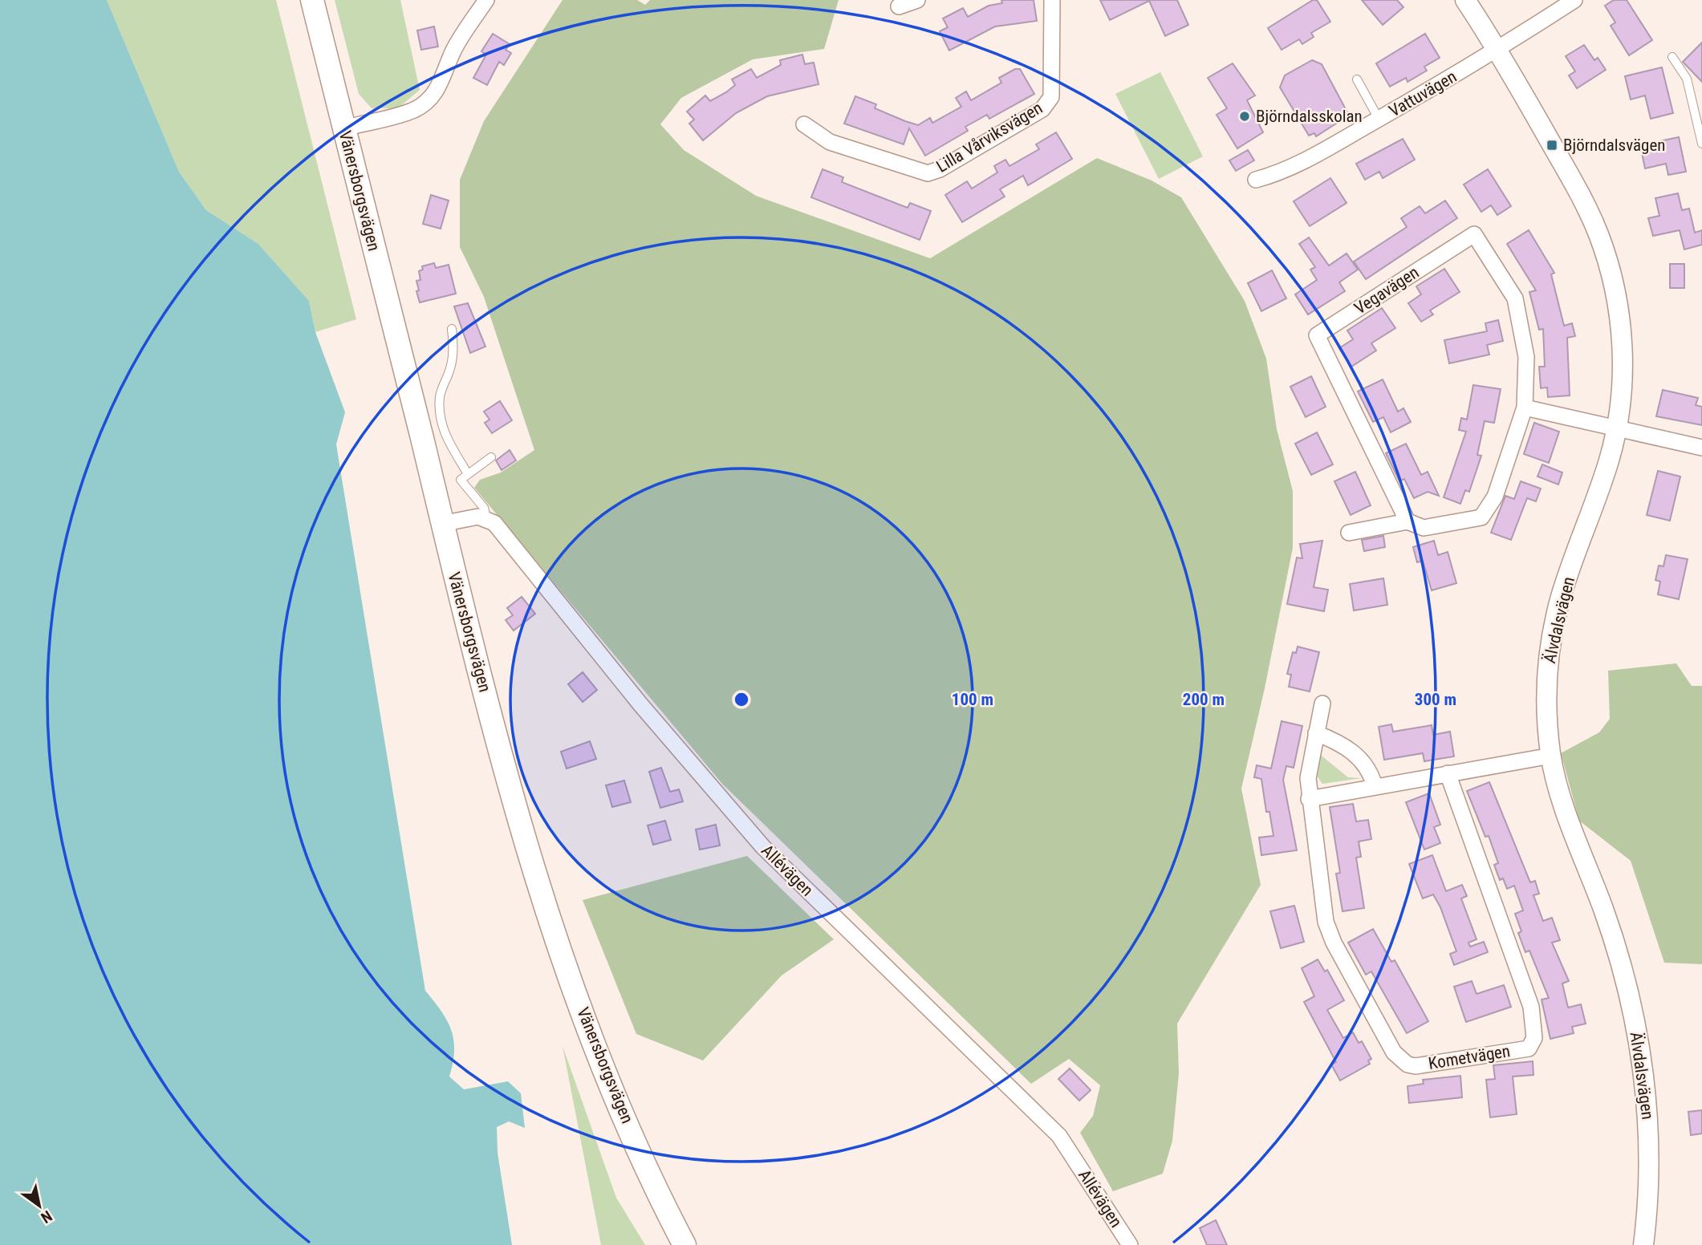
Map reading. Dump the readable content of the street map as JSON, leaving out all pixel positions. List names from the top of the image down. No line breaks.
{"streets":{"main road":["Vänersborgsvägen"],"street":["Vattuvägen","Lilla Vårviksvägen","Vegavägen","Älvdalsvägen","Allévägen","Kometvägen"]},"crossings":[["Vattuvägen","Älvdalsvägen"]],"places":{"other":["Björndalsskolan"],"transit":["Björndalsvägen"]},"north":"bottom right","rings":["100 m","200 m","300 m"]}
